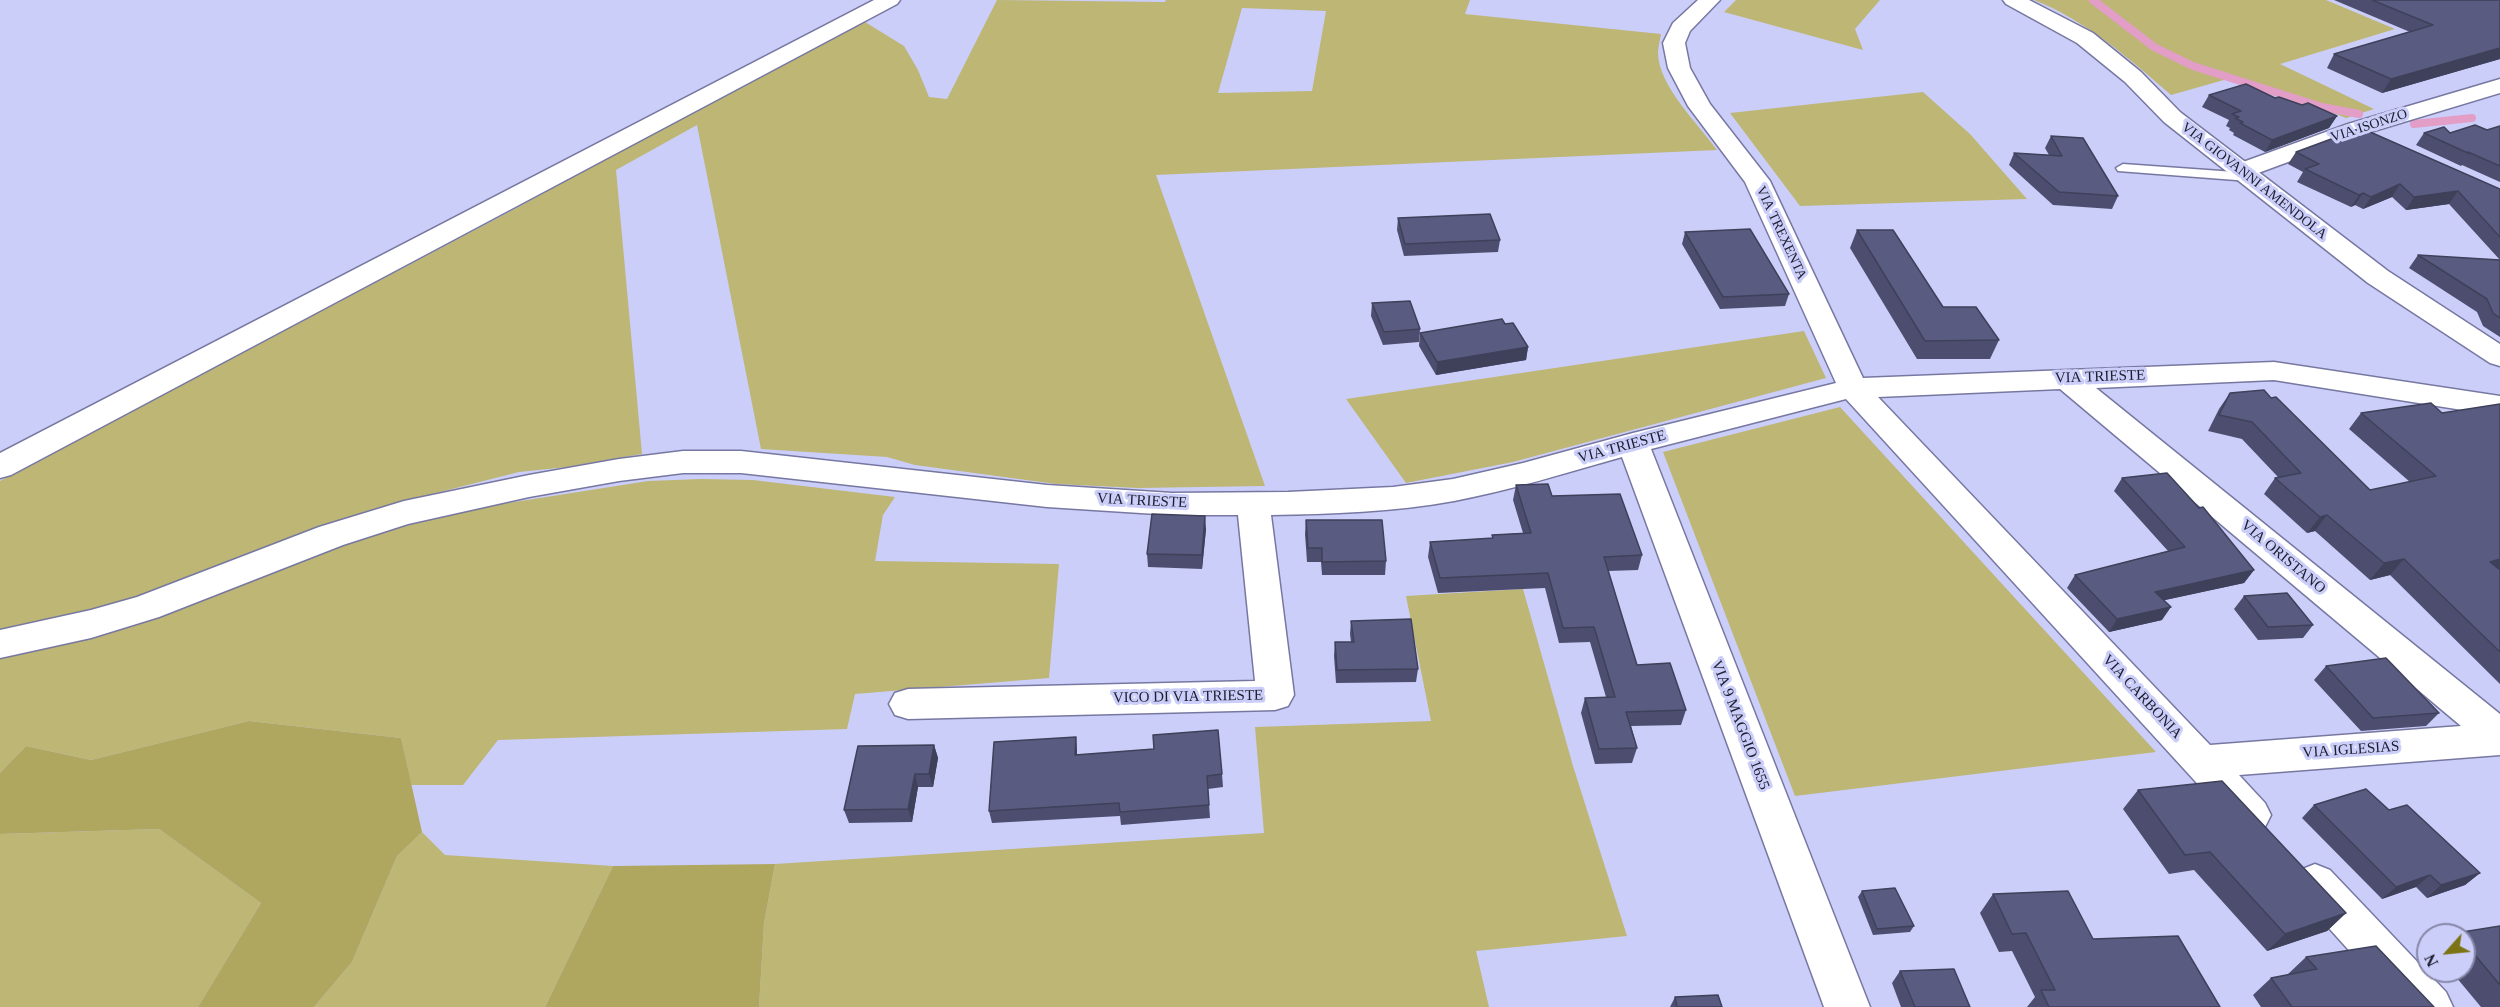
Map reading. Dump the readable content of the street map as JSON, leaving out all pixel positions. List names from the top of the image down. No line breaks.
{"streets":{"street":["VIA ISONZO","VIA GIOVANNI AMENDOLA","VIA TREXENTA","VIA TRIESTE","VIA ORISTANO","VICO DI VIA TRIESTE","VIA CARBONIA","VIA 9 MAGGIO 1655","VIA IGLESIAS"]},"crossings":[["VIA ISONZO","VIA GIOVANNI AMENDOLA"],["VIA TREXENTA","VIA TRIESTE"],["VIA TREXENTA","VIA CARBONIA"],["VIA TRIESTE","VIA ORISTANO"],["VIA TRIESTE","VICO DI VIA TRIESTE"],["VIA TRIESTE","VIA CARBONIA"],["VIA TRIESTE","VIA 9 MAGGIO 1655"],["VIA ORISTANO","VIA IGLESIAS"],["VIA CARBONIA","VIA IGLESIAS"]],"north":"bottom left"}
